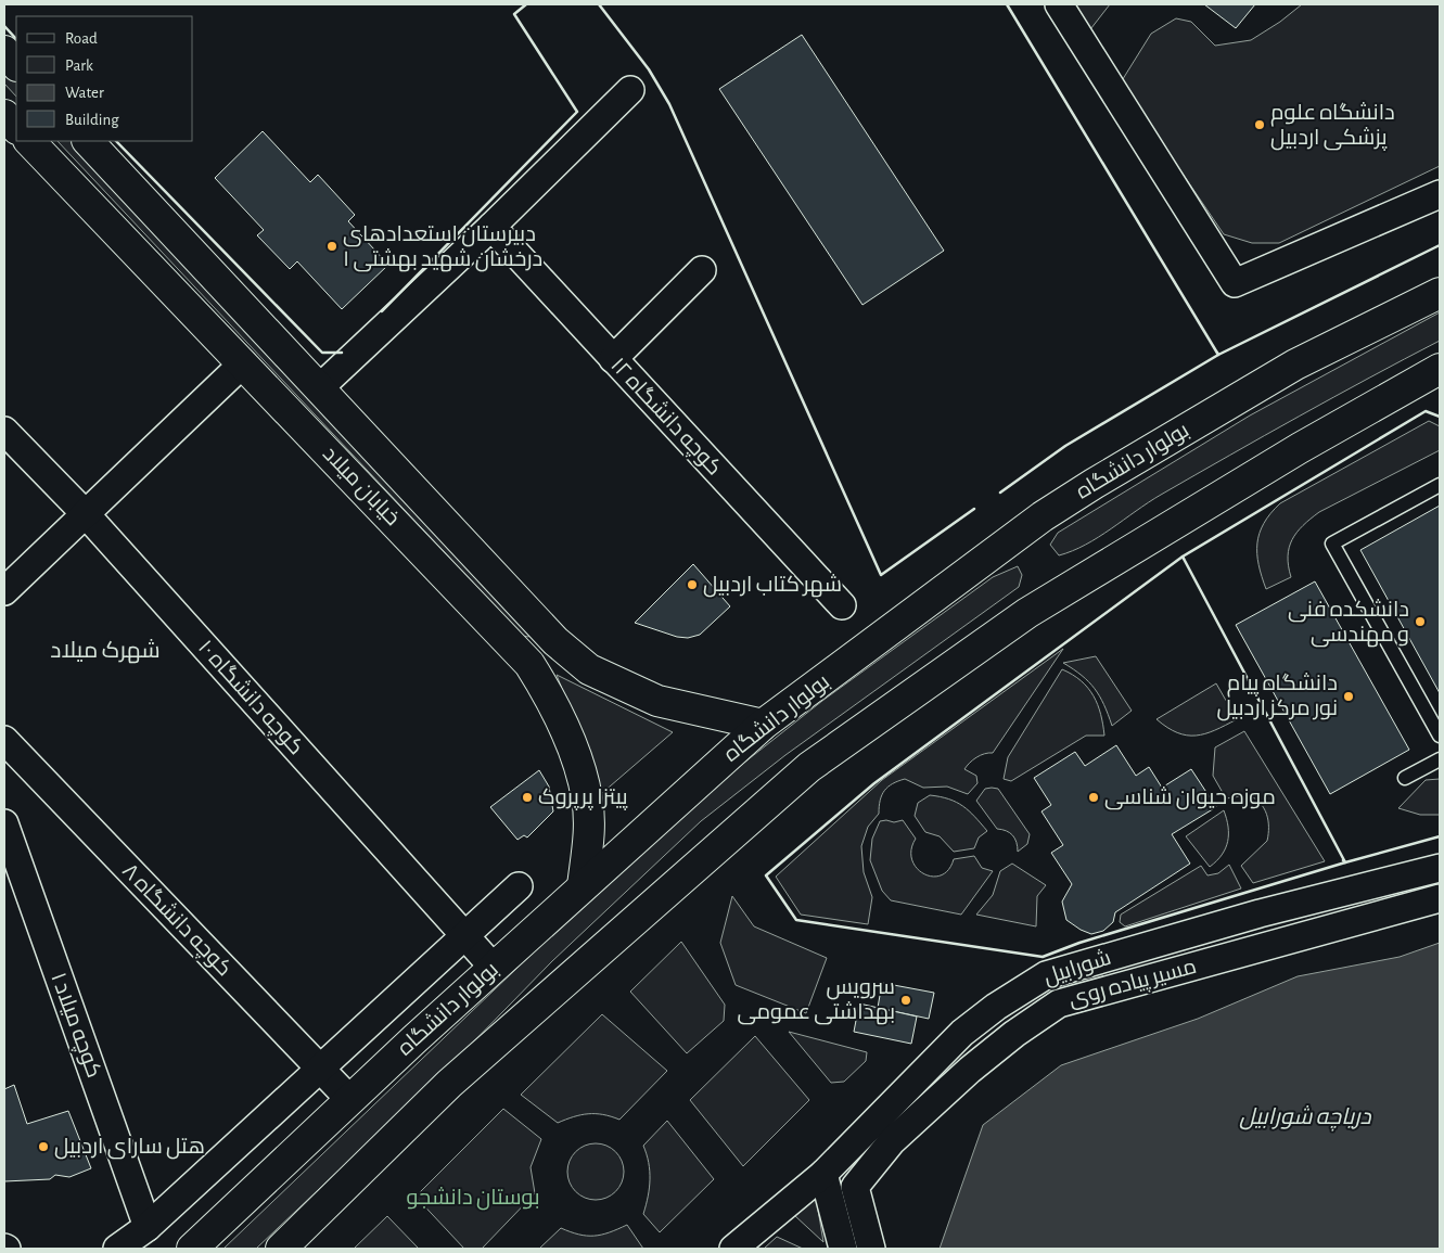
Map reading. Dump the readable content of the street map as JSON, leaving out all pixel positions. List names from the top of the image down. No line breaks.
{"streets":{"main road":["بولوار دانشگاه","خیابان میلاد"],"street":["کوچه دانشگاه ۱۲","کوچه دانشگاه ۱۰","کوچه دانشگاه ۸","شورابیل","مسیر پیاده روی","کوچه میلاد ۱"]},"crossings":[["بولوار دانشگاه","خیابان میلاد"],["بولوار دانشگاه","کوچه دانشگاه ۱۰"],["بولوار دانشگاه","کوچه دانشگاه ۸"]],"districts":["شهرک میلاد"],"water":["دریاچه شورابیل"],"parks":["بوستان دانشجو"],"places":["دانشگاه علوم پزشکی اردبیل","دبیرستان استعدادهای درخشان شهید بهشتی ۱","شهر کتاب اردبیل","دانشکده فنی و مهندسی","دانشگاه پیام نور مرکز اردبیل","پیتزا پرپروک","موزه حیوان شناسی","سرویس بهداشتی عمومی","هتل سارای اردبیل"],"legend":["Road","Park","Water","Building"]}
